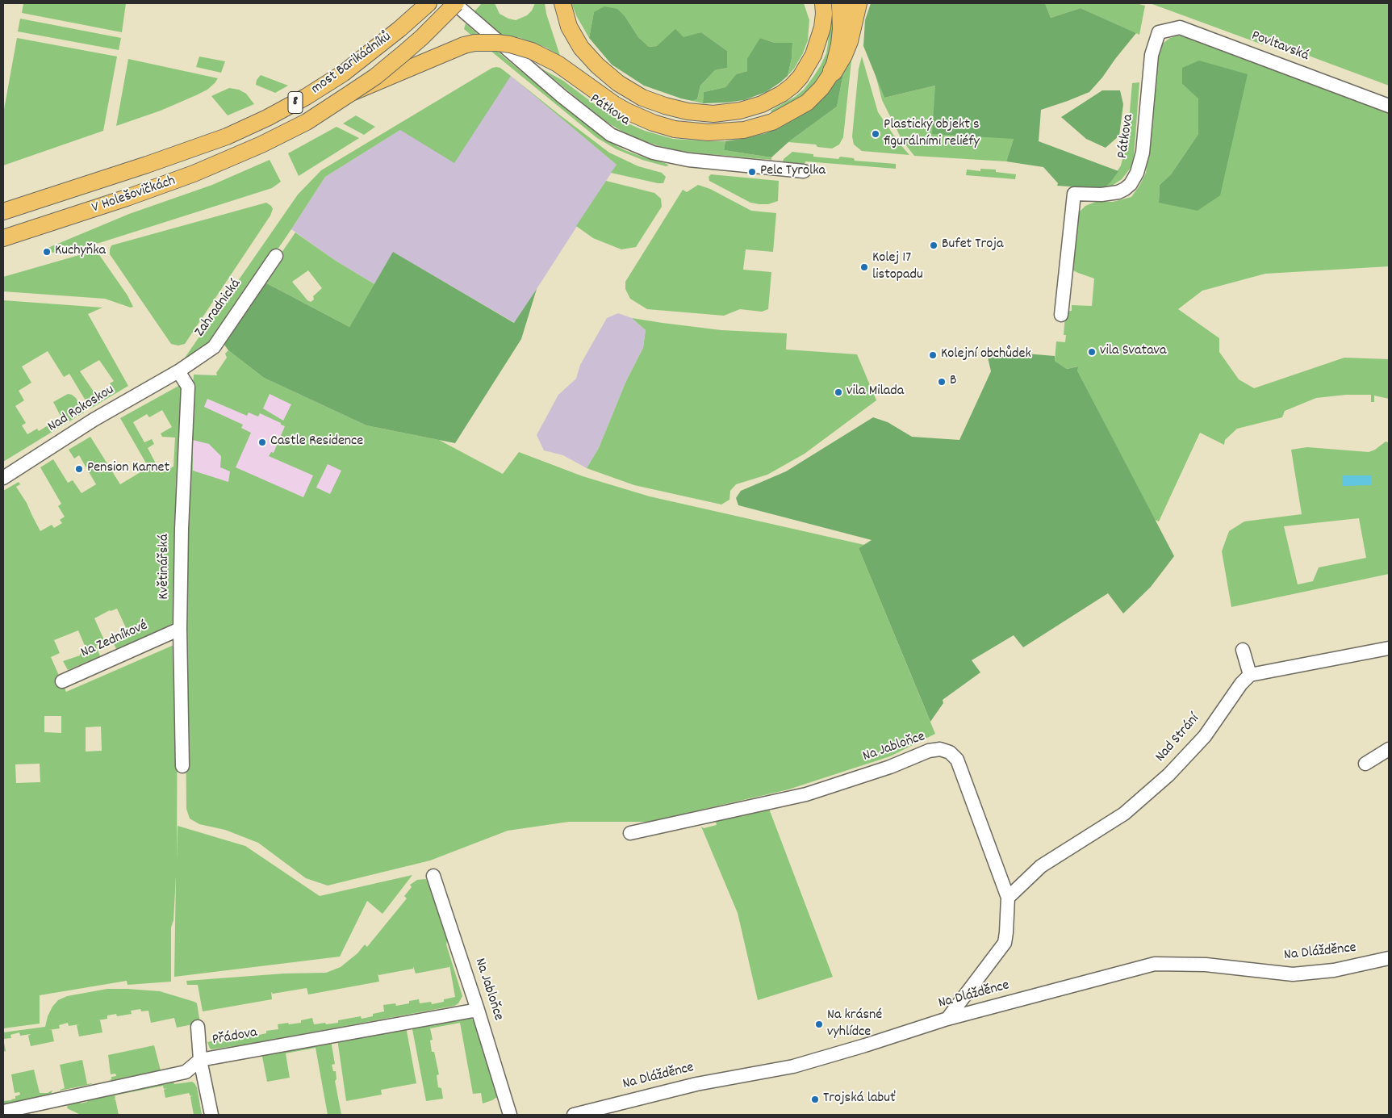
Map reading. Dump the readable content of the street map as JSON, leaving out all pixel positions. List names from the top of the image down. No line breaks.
{"streets":{"main road":["most Barikádníků","8","V Holešovičkách"],"street":["Povltavská","Pátkova","Zahradnická","Nad Rokoskou","Květinářská","Na Zedníkové","Nad Strání","Na Jabloňce","Na Dlážděnce","Přádova"]},"crossings":[["Povltavská","Pátkova"],["most Barikádníků","Pátkova"],["most Barikádníků","V Holešovičkách"],["Zahradnická","Nad Rokoskou"],["Zahradnická","Květinářská"],["Nad Rokoskou","Květinářská"],["Květinářská","Na Zedníkové"],["Nad Strání","Na Jabloňce"],["Na Jabloňce","Na Dlážděnce"],["Na Jabloňce","Přádova"]],"places":["Plastický objekt s figurálními reliéfy","Pelc Tyrolka","Bufet Troja","Kuchyňka","Kolej 17 listopadu","vila Svatava","Kolejní obchůdek","B","vila Milada","Castle Residence","Pension Karnet","Na krásné vyhlídce","Trojská labuť"]}
